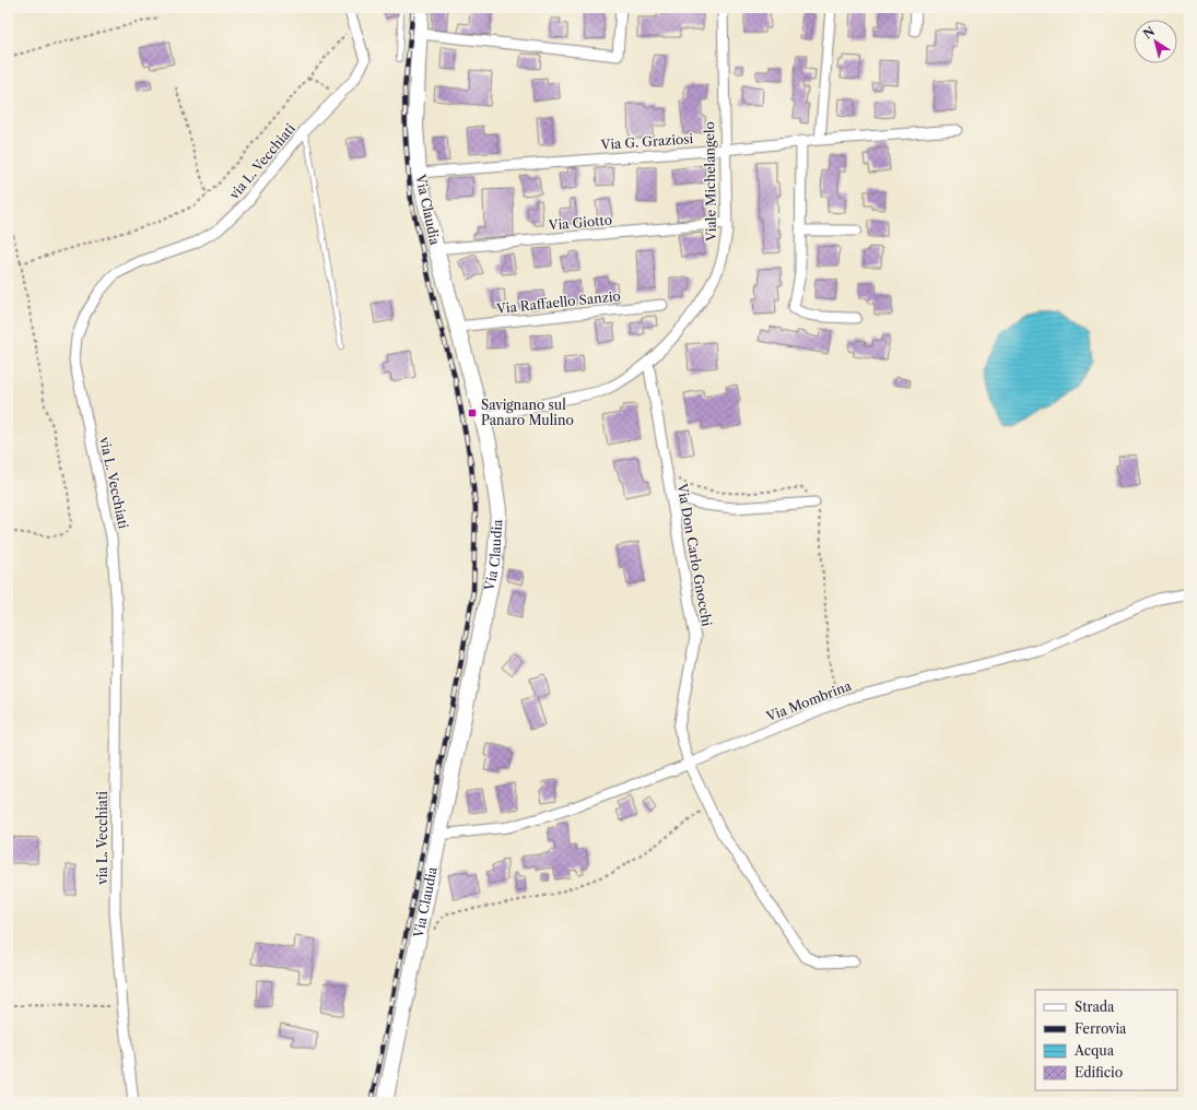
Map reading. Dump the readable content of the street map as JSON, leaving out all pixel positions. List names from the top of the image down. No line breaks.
{"streets":{"main road":["Via Claudia"],"street":["Via G. Graziosi","via L. Vecchiati","Viale Michelangelo","Via Giotto","Via Raffaello Sanzio","Via Don Carlo Gnocchi","Via Mombrina"]},"crossings":[["Via G. Graziosi","Viale Michelangelo"],["Via G. Graziosi","Via Claudia"],["Viale Michelangelo","Via Claudia"],["Viale Michelangelo","Via Giotto"],["Viale Michelangelo","Via Don Carlo Gnocchi"],["Via Claudia","Via Giotto"],["Via Claudia","Via Raffaello Sanzio"],["Via Claudia","Via Mombrina"],["Via Don Carlo Gnocchi","Via Mombrina"]],"places":{"transit":["Savignano sul Panaro Mulino"]},"legend":["Strada","Ferrovia","Acqua","Edificio"],"north":"top left"}
